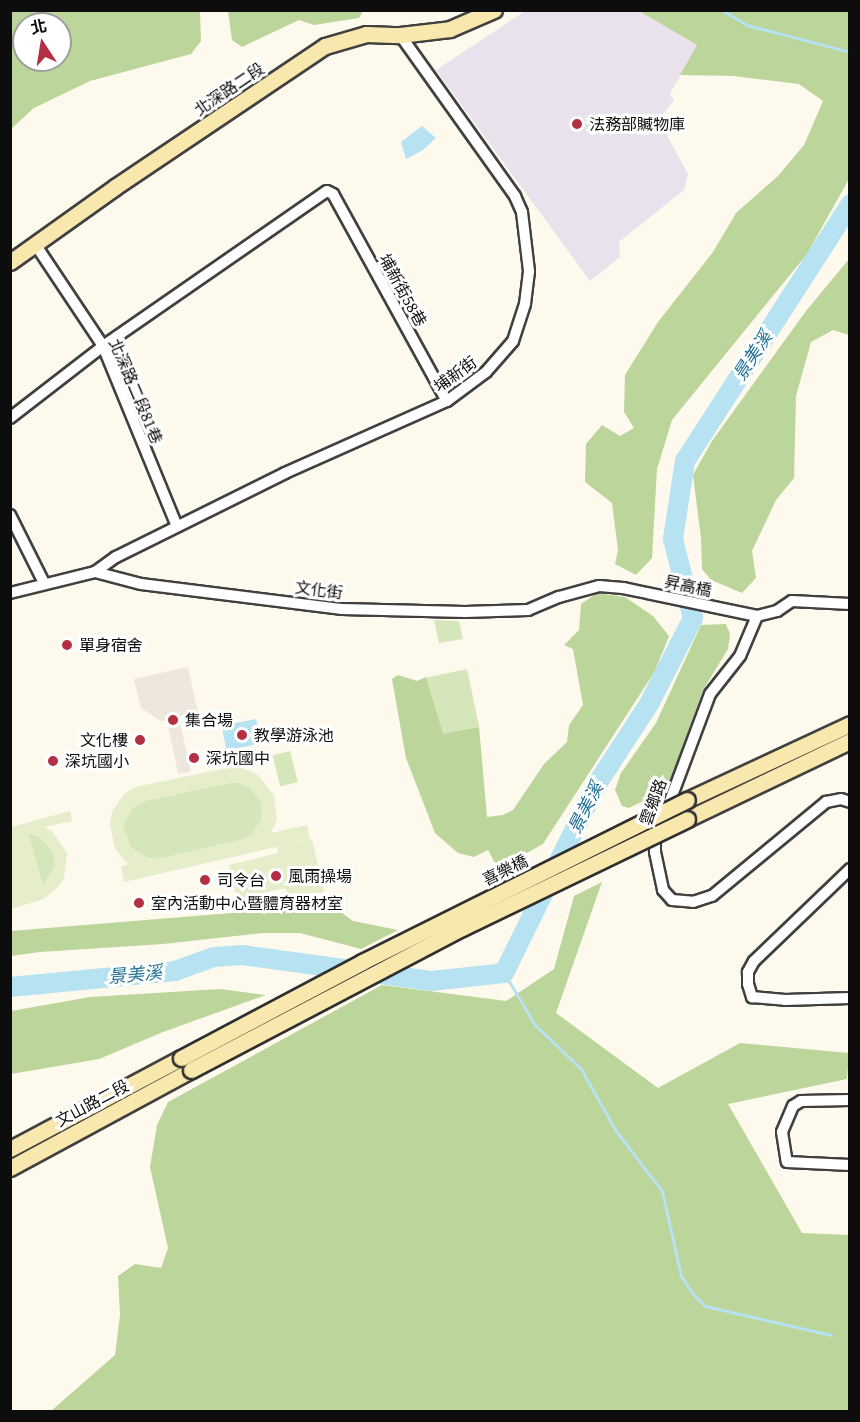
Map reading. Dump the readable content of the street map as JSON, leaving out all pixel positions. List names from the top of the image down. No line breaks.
{"streets":{"main road":["北深路二段","喜樂橋","文山路二段"],"street":["埔新街58巷","埔新街","北深路二段81巷","昇高橋","文化街","雲鄉路"]},"crossings":[["北深路二段","埔新街"],["北深路二段","北深路二段81巷"],["埔新街58巷","埔新街"],["埔新街58巷","北深路二段81巷"],["埔新街","北深路二段81巷"],["埔新街","文化街"],["昇高橋","文化街"],["昇高橋","雲鄉路"],["喜樂橋","文山路二段"]],"water":["景美溪"],"places":["法務部贓物庫","單身宿舍","集合場","教學游泳池","文化樓","深坑國中","深坑國小","風雨操場","司令台","室內活動中心暨體育器材室"],"north":"top"}
